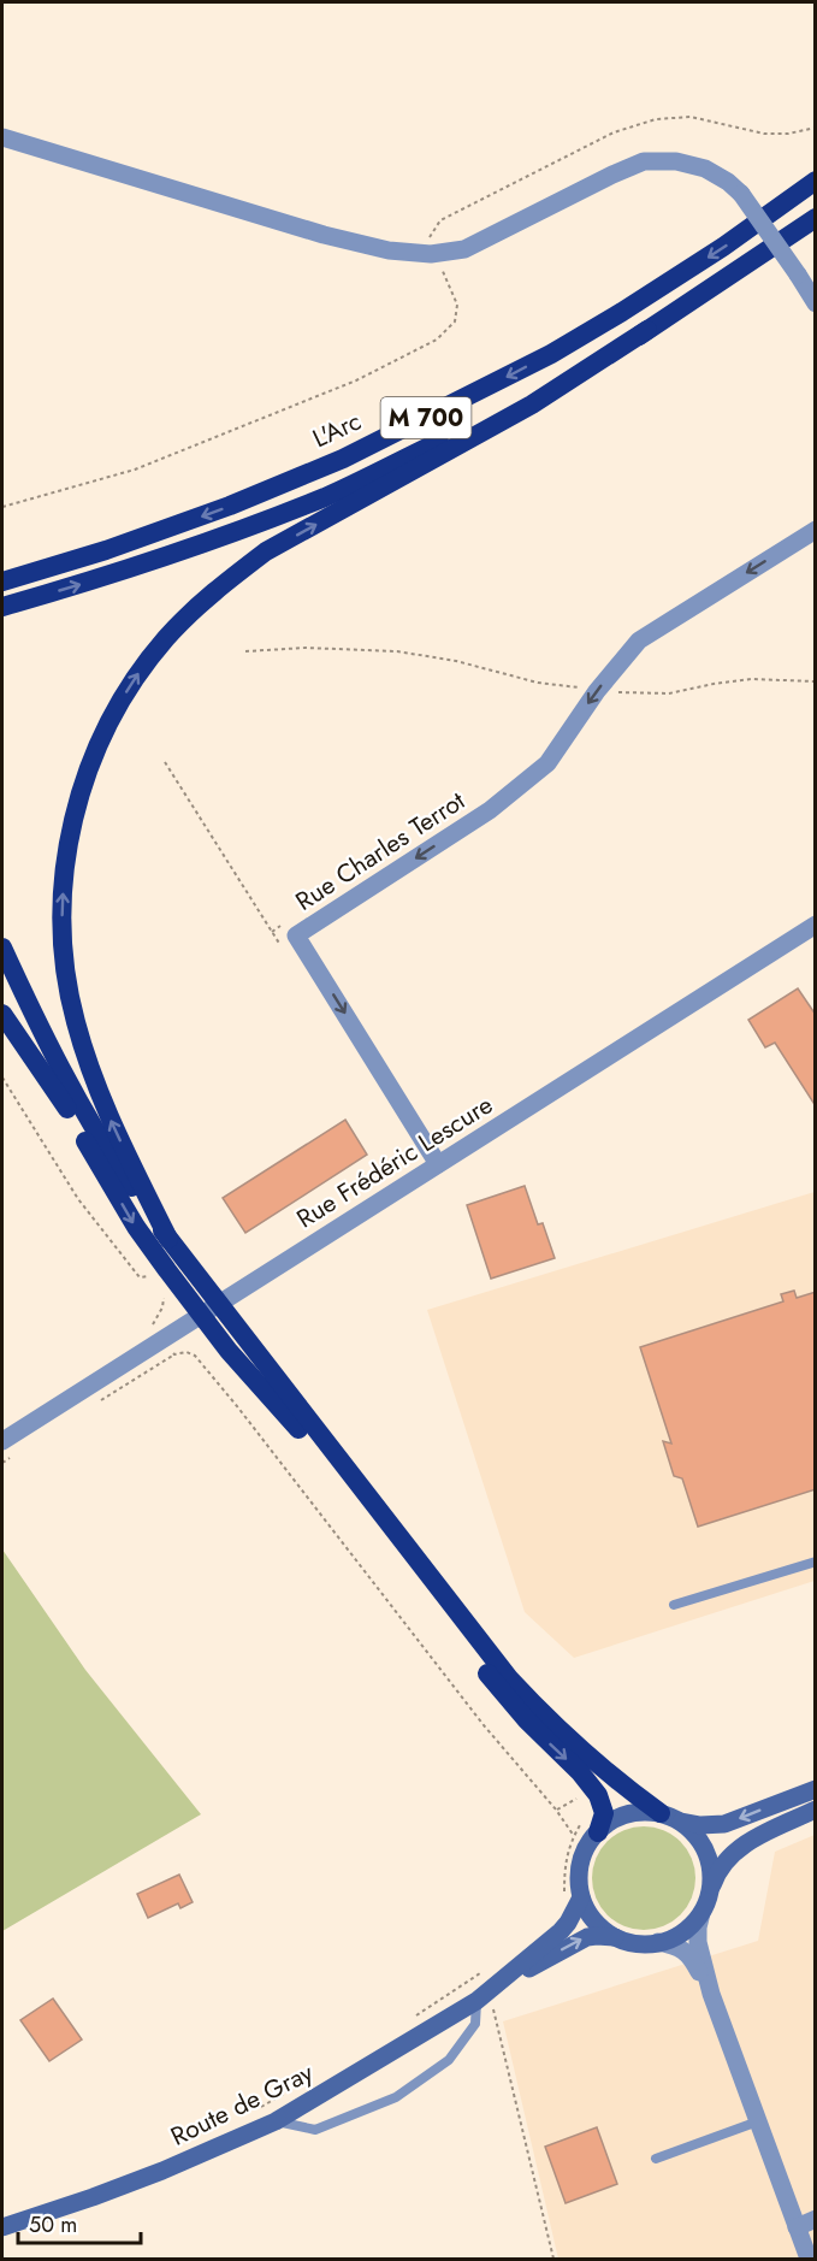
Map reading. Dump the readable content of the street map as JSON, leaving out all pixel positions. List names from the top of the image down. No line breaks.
{"streets":{"highway":["M 700","L'Arc"],"main road":["Route de Gray"],"street":["Rue Charles Terrot","Rue Frédéric Lescure"]},"crossings":[["Rue Charles Terrot","Rue Frédéric Lescure"]],"scale_bar":"50 m"}
